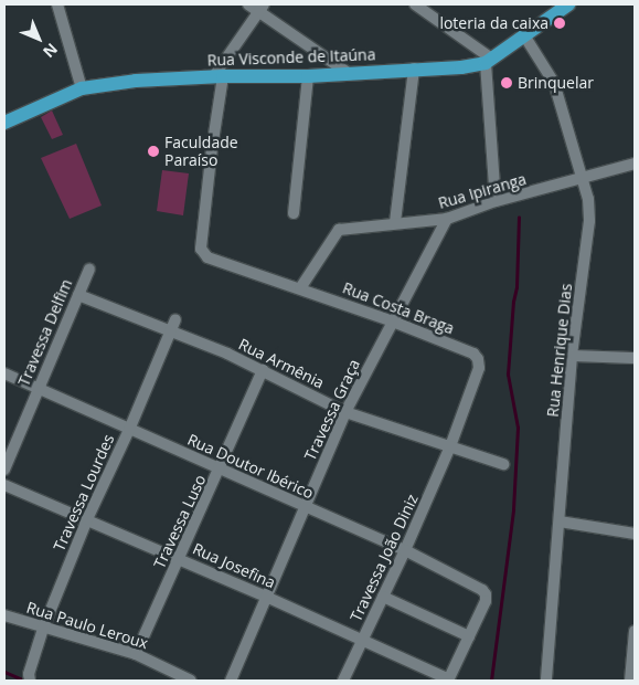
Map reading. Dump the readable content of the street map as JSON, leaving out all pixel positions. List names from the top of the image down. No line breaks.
{"streets":{"main road":["Rua Visconde de Itaúna"],"street":["Rua Ipiranga","Rua Costa Braga","Travessa Delfim","Rua Henrique Dias","Rua Armênia","Travessa Graça","Rua Doutor Ibérico","Travessa Lourdes","Travessa Luso","Travessa João Diniz","Rua Josefina","Rua Paulo Leroux"]},"crossings":[["Rua Visconde de Itaúna","Rua Costa Braga"],["Rua Visconde de Itaúna","Rua Henrique Dias"],["Rua Ipiranga","Rua Costa Braga"],["Rua Ipiranga","Rua Henrique Dias"],["Rua Ipiranga","Travessa Graça"],["Rua Costa Braga","Rua Armênia"],["Rua Costa Braga","Travessa Graça"],["Rua Costa Braga","Travessa João Diniz"],["Travessa Delfim","Rua Armênia"],["Travessa Delfim","Rua Doutor Ibérico"],["Rua Armênia","Travessa Graça"],["Rua Armênia","Travessa Lourdes"],["Rua Armênia","Travessa Luso"],["Rua Armênia","Travessa João Diniz"],["Travessa Graça","Rua Doutor Ibérico"],["Travessa Graça","Rua Josefina"],["Rua Doutor Ibérico","Travessa Lourdes"],["Rua Doutor Ibérico","Travessa Luso"],["Rua Doutor Ibérico","Travessa João Diniz"],["Travessa Lourdes","Rua Josefina"],["Travessa Lourdes","Rua Paulo Leroux"],["Travessa Luso","Rua Josefina"],["Travessa Luso","Rua Paulo Leroux"],["Travessa João Diniz","Rua Josefina"]],"places":["loteria da caixa","Brinquelar","Faculdade Paraíso"],"north":"bottom right"}
